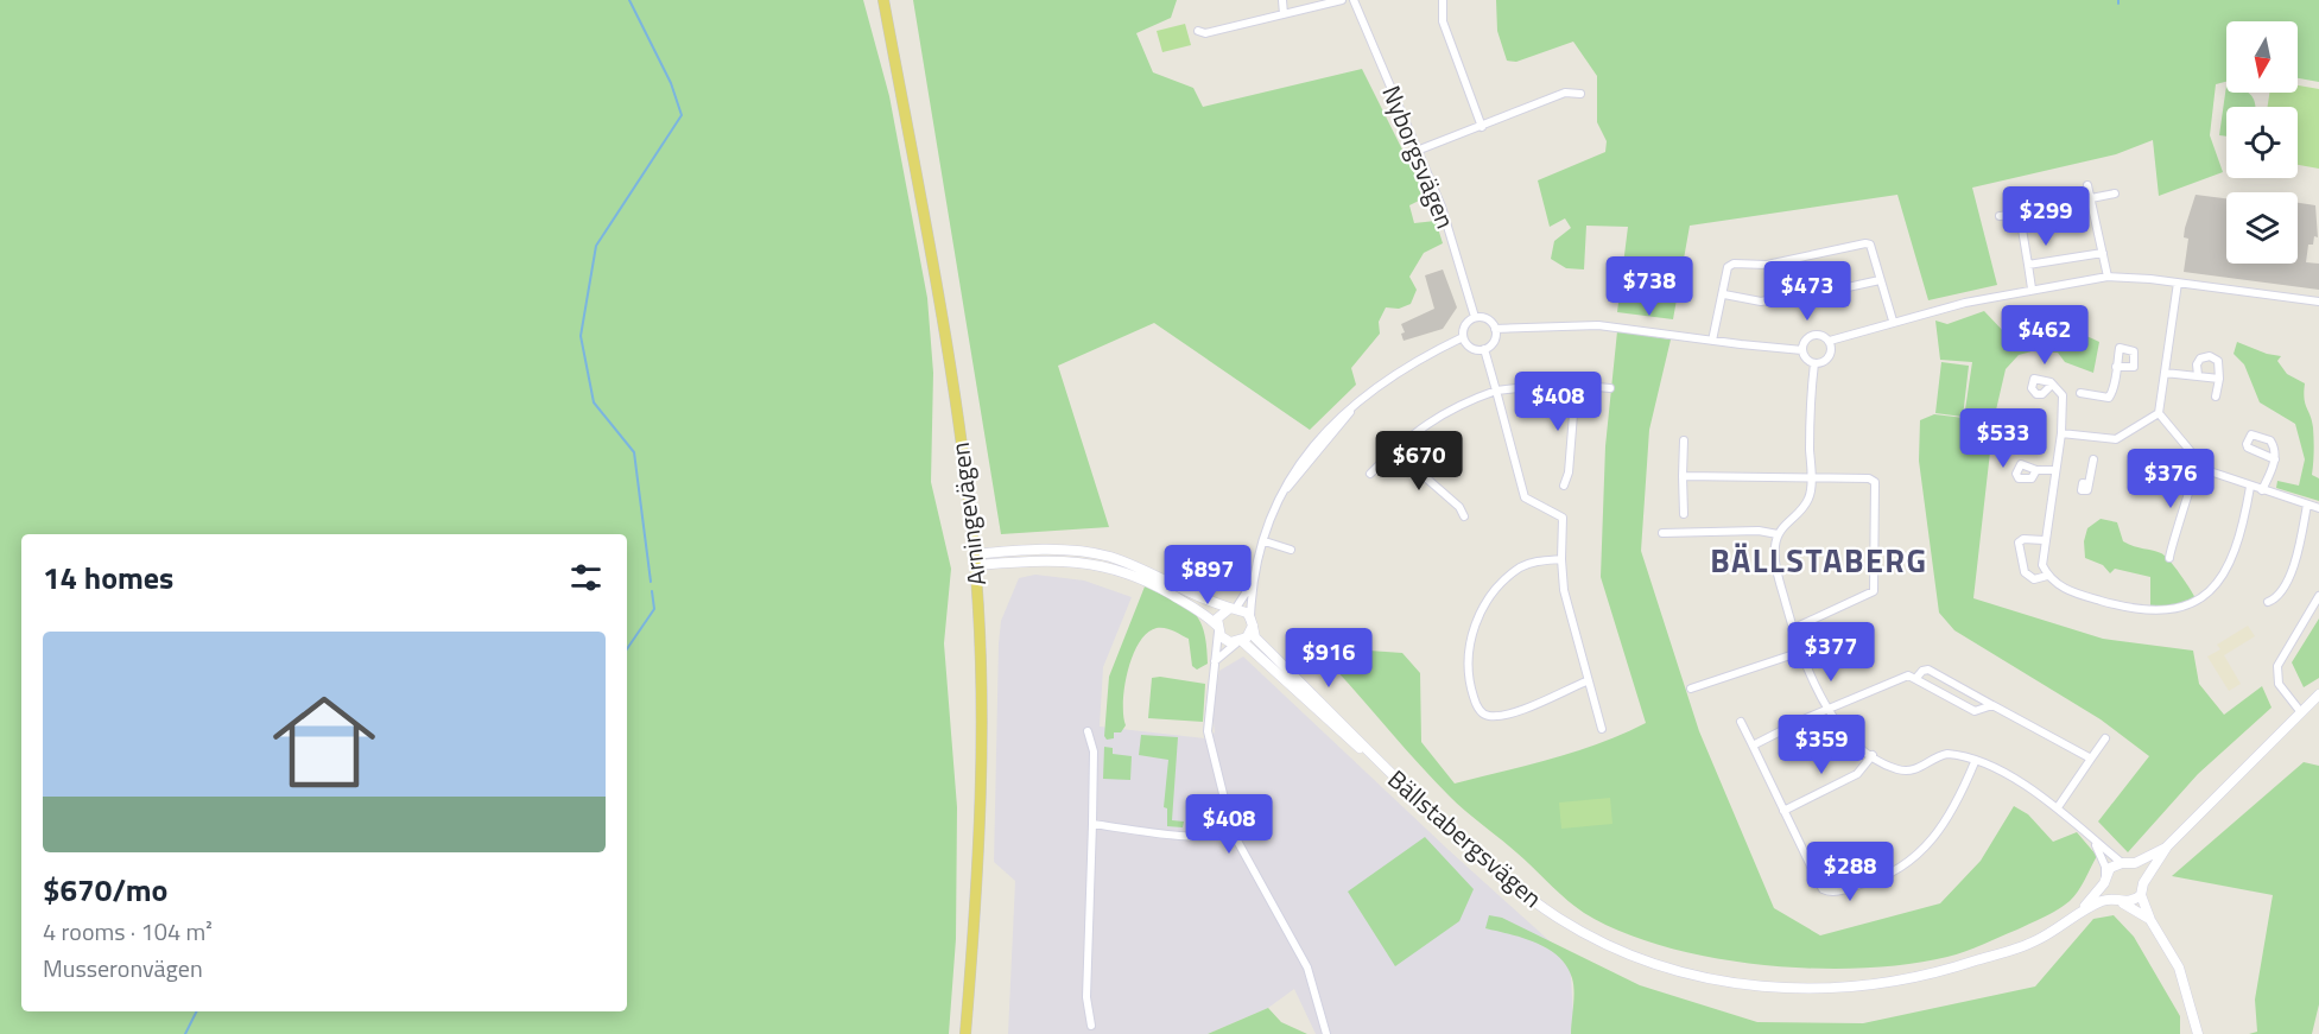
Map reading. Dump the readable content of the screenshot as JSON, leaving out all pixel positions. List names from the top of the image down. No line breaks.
{"streets":{"main road":["Arningevägen"],"street":["Nyborgsvägen","Bällstabergsvägen"]},"districts":["BÄLLSTABERG"],"north":"bottom","page":{"price":["$299","$738","$473","$462","$408","$533","$670","$376","$897","$377","$916","$359","$408","$288"],"heading":"14 homes","list":[{"name":"$670/mo","note":"4 rooms · 104 m² · Musseronvägen"}]}}
